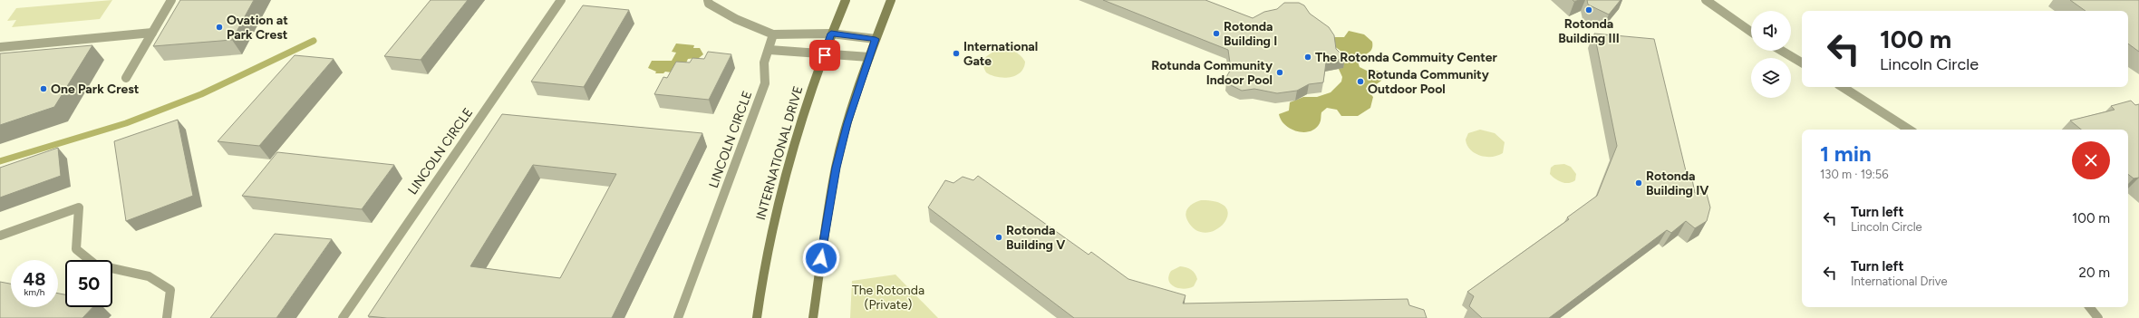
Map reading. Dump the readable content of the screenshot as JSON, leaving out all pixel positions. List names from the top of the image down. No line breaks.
{"streets":{"main road":["INTERNATIONAL DRIVE"],"street":["LINCOLN CIRCLE"]},"parks":["The Rotonda (Private)"],"places":["Rotonda Building III","Ovation at Park Crest","Rotonda Building I","International Gate","The Rotonda Commuity Center","Rotunda Community Indoor Pool","Rotunda Community Outdoor Pool","One Park Crest","Rotonda Building IV","Rotonda Building V"],"page":{"turn":["100 m","Lincoln Circle"],"heading":["1 min","130 m · 19:56"],"list":[{"name":"Turn left","note":"Lincoln Circle","value":"100 m"},{"name":"Turn left","note":"International Drive","value":"20 m"}],"speed":"48 km/h","limit":"50"}}
